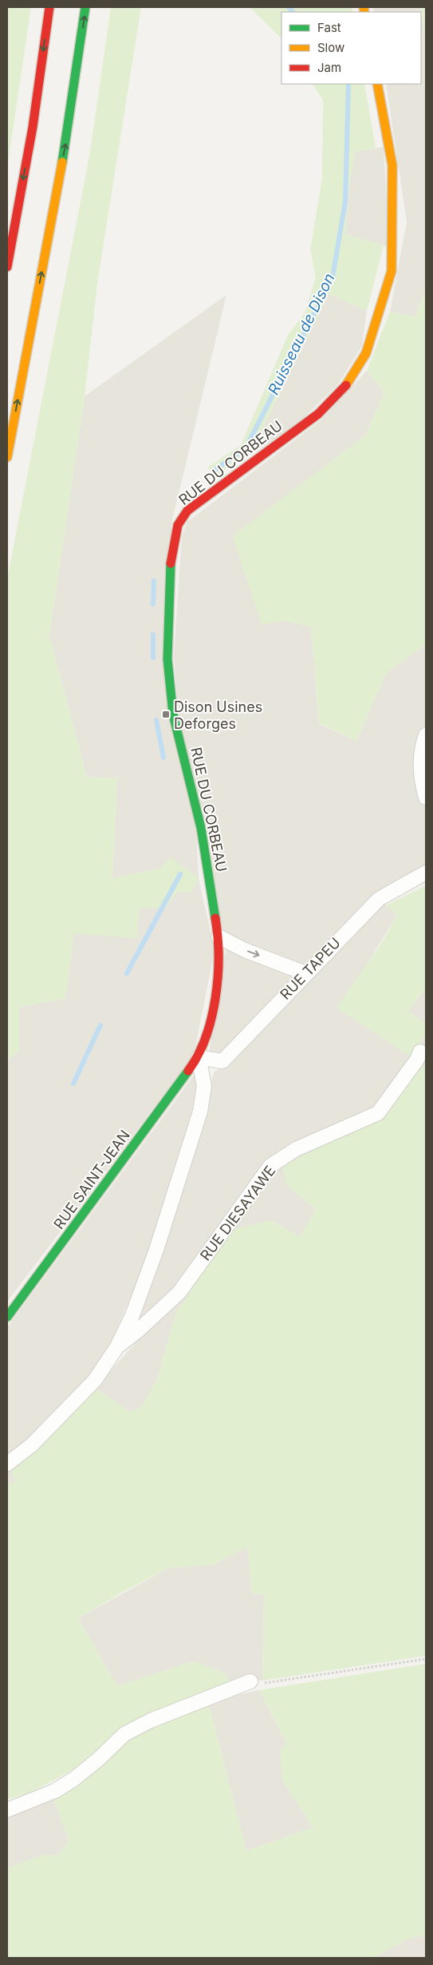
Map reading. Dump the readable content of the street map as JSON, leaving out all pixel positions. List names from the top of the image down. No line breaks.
{"streets":{"main road":["RUE DU CORBEAU","RUE SAINT-JEAN"],"street":["RUE TAPEU","RUE DIESAYAWE"]},"crossings":[["RUE DU CORBEAU","RUE TAPEU"],["RUE DU CORBEAU","RUE SAINT-JEAN"],["RUE DU CORBEAU","RUE DIESAYAWE"],["RUE TAPEU","RUE SAINT-JEAN"],["RUE TAPEU","RUE DIESAYAWE"],["RUE SAINT-JEAN","RUE DIESAYAWE"]],"water":["Ruisseau de Dison"],"places":{"transit":["Dison Usines Deforges"]},"legend":["Fast","Slow","Jam"]}
